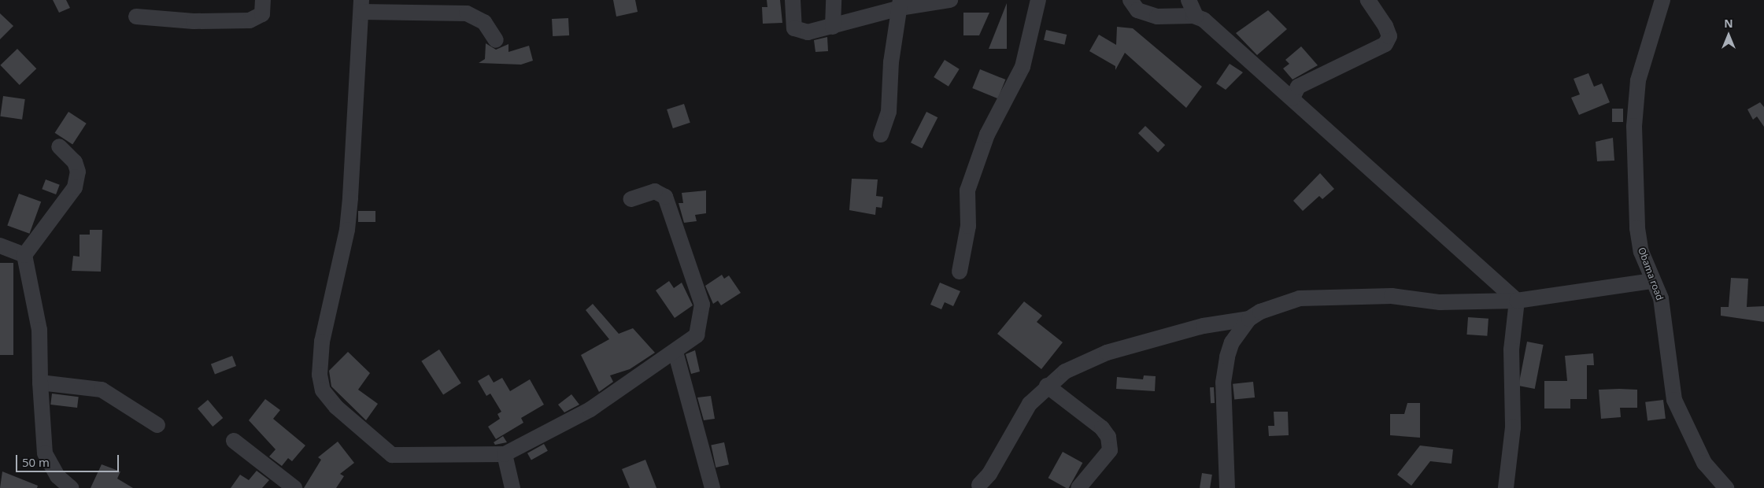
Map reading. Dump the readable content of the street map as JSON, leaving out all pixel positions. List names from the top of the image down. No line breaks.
{"streets":{"street":["Obama road"]},"scale_bar":"50 m","north":"top"}
